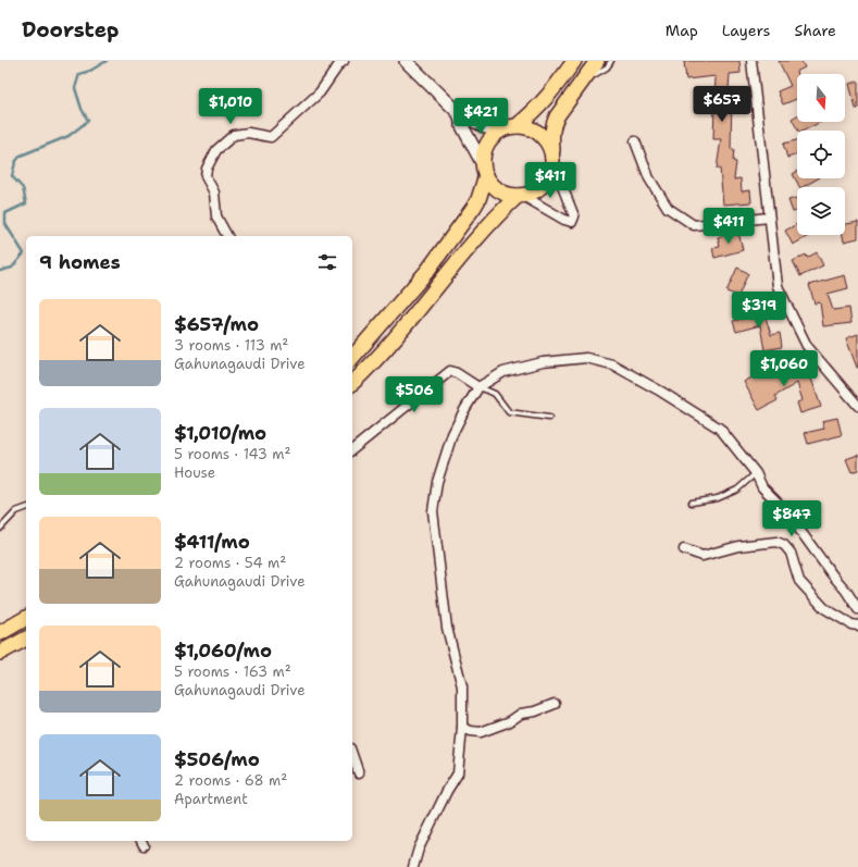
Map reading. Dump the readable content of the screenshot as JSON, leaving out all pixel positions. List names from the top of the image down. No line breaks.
{"north":"bottom","page":{"header":"Doorstep","nav":["Map","Layers","Share"],"price":["$657","$1,010","$421","$411","$411","$319","$1,060","$506","$847"],"heading":"9 homes","list":[{"name":"$657/mo","note":"3 rooms · 113 m² · Gahunagaudi Drive"},{"name":"$1,010/mo","note":"5 rooms · 143 m² · House"},{"name":"$411/mo","note":"2 rooms · 54 m² · Gahunagaudi Drive"},{"name":"$1,060/mo","note":"5 rooms · 163 m² · Gahunagaudi Drive"},{"name":"$506/mo","note":"2 rooms · 68 m² · Apartment"}]}}
